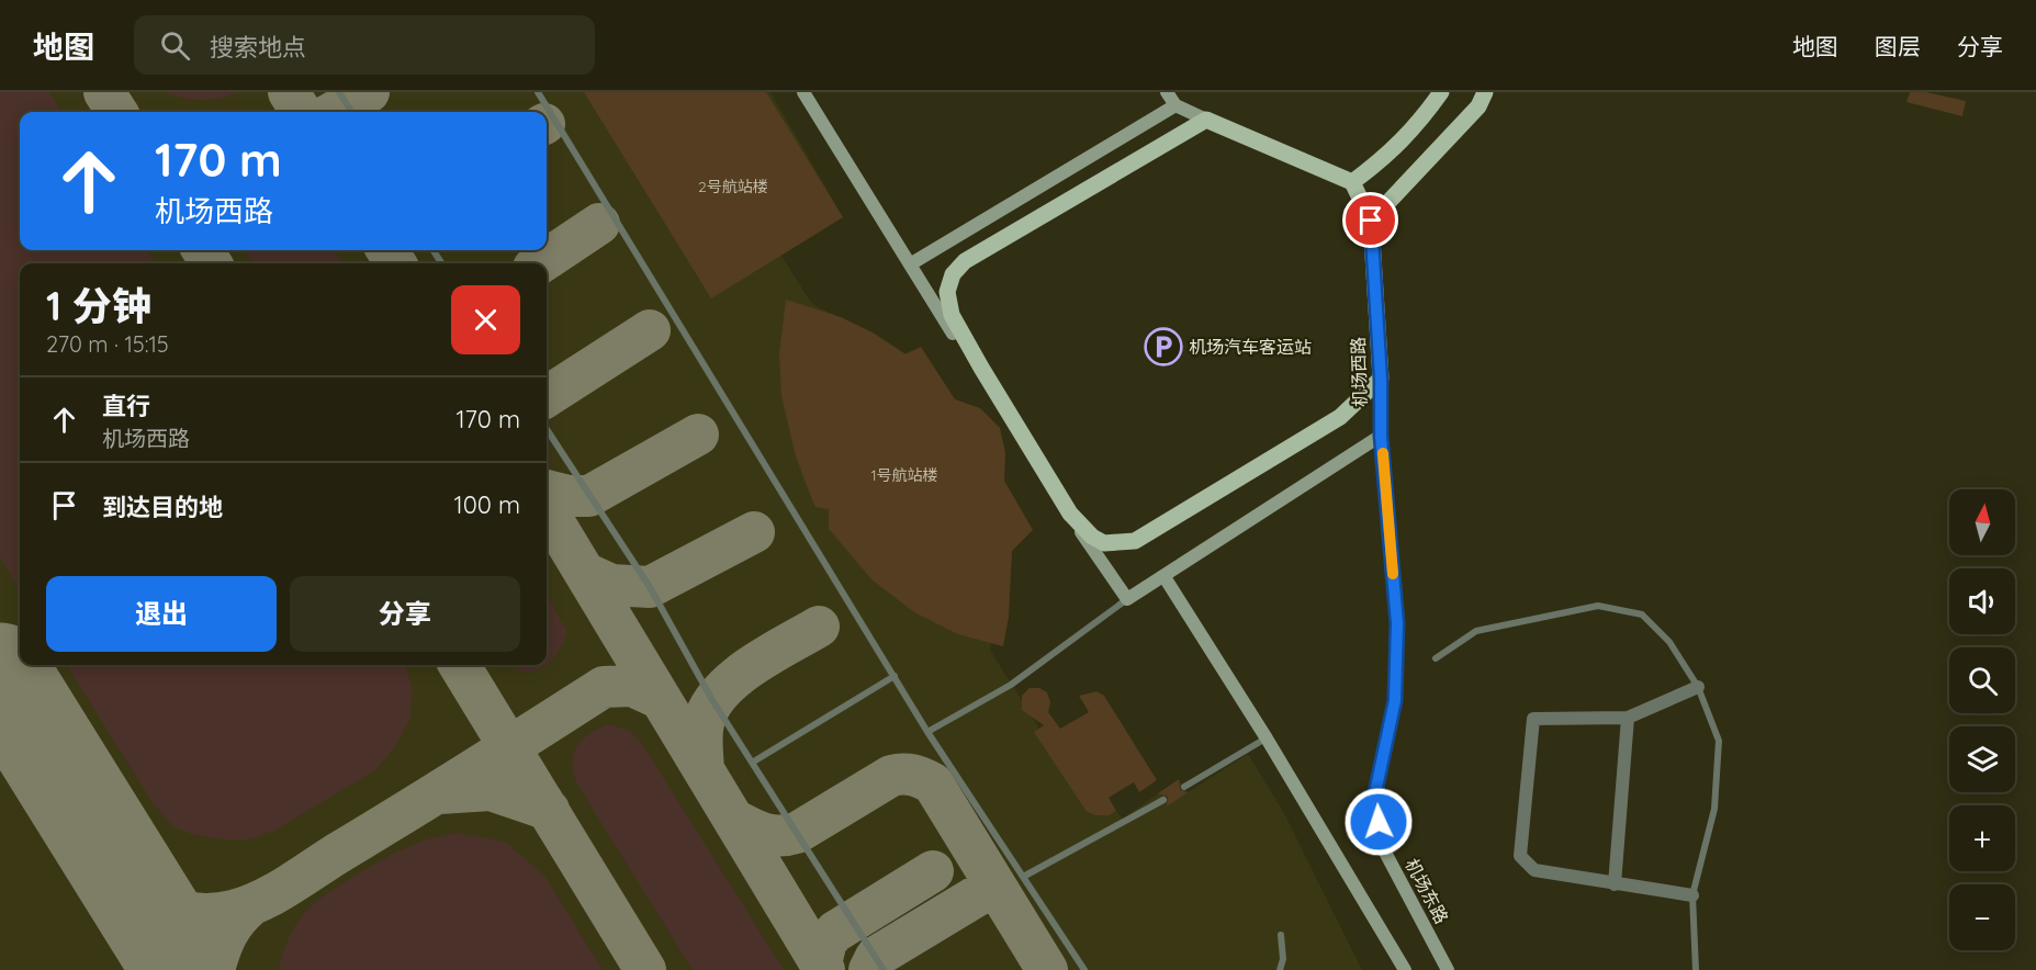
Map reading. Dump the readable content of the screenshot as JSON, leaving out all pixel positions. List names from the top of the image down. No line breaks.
{"streets":{"main road":["机场西路","机场东路"]},"crossings":[["机场西路","机场东路"]],"places":{"parking":["机场汽车客运站"]},"house_numbers":["2号航站楼","1号航站楼"],"north":"top","page":{"header":"地图","search":"搜索地点","nav":["地图","图层","分享"],"turn":["170 m","机场西路"],"heading":["1 分钟","270 m · 15:15"],"list":[{"name":"直行","note":"机场西路","value":"170 m"},{"name":"到达目的地","value":"100 m"}],"map_buttons":["+","−"],"buttons":["退出","分享"]}}
